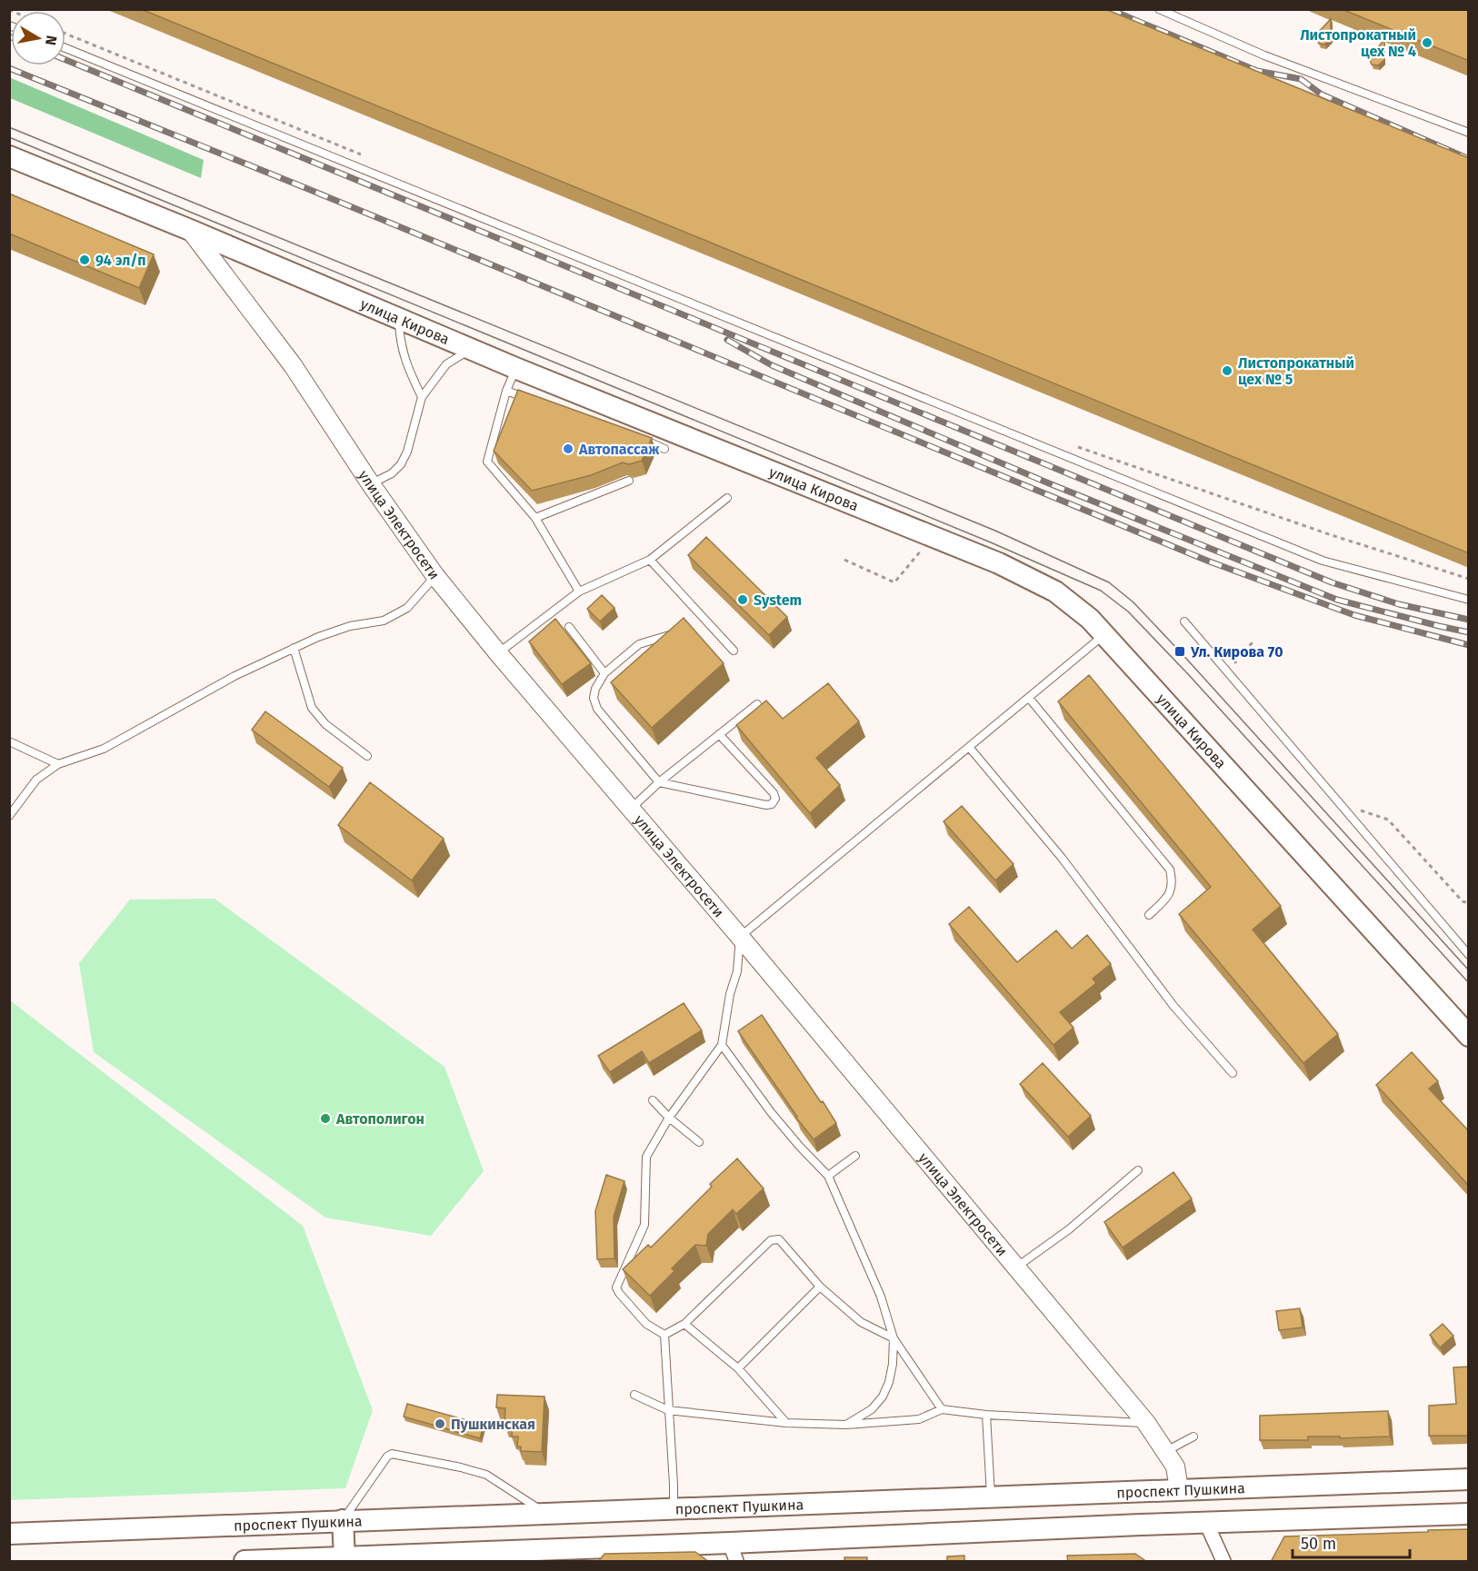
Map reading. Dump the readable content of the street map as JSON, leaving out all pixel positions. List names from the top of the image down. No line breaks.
{"streets":{"main road":["улица Кирова","проспект Пушкина"],"street":["улица Электросети"]},"crossings":[["улица Кирова","улица Электросети"],["улица Электросети","проспект Пушкина"]],"places":{"other":["Листопрокатный цех № 4","94 эл/п","Листопрокатный цех № 5","Автопассаж","System","Автополигон","Пушкинская"],"transit":["Ул. Кирова 70"]},"scale_bar":"50 m","north":"right"}
